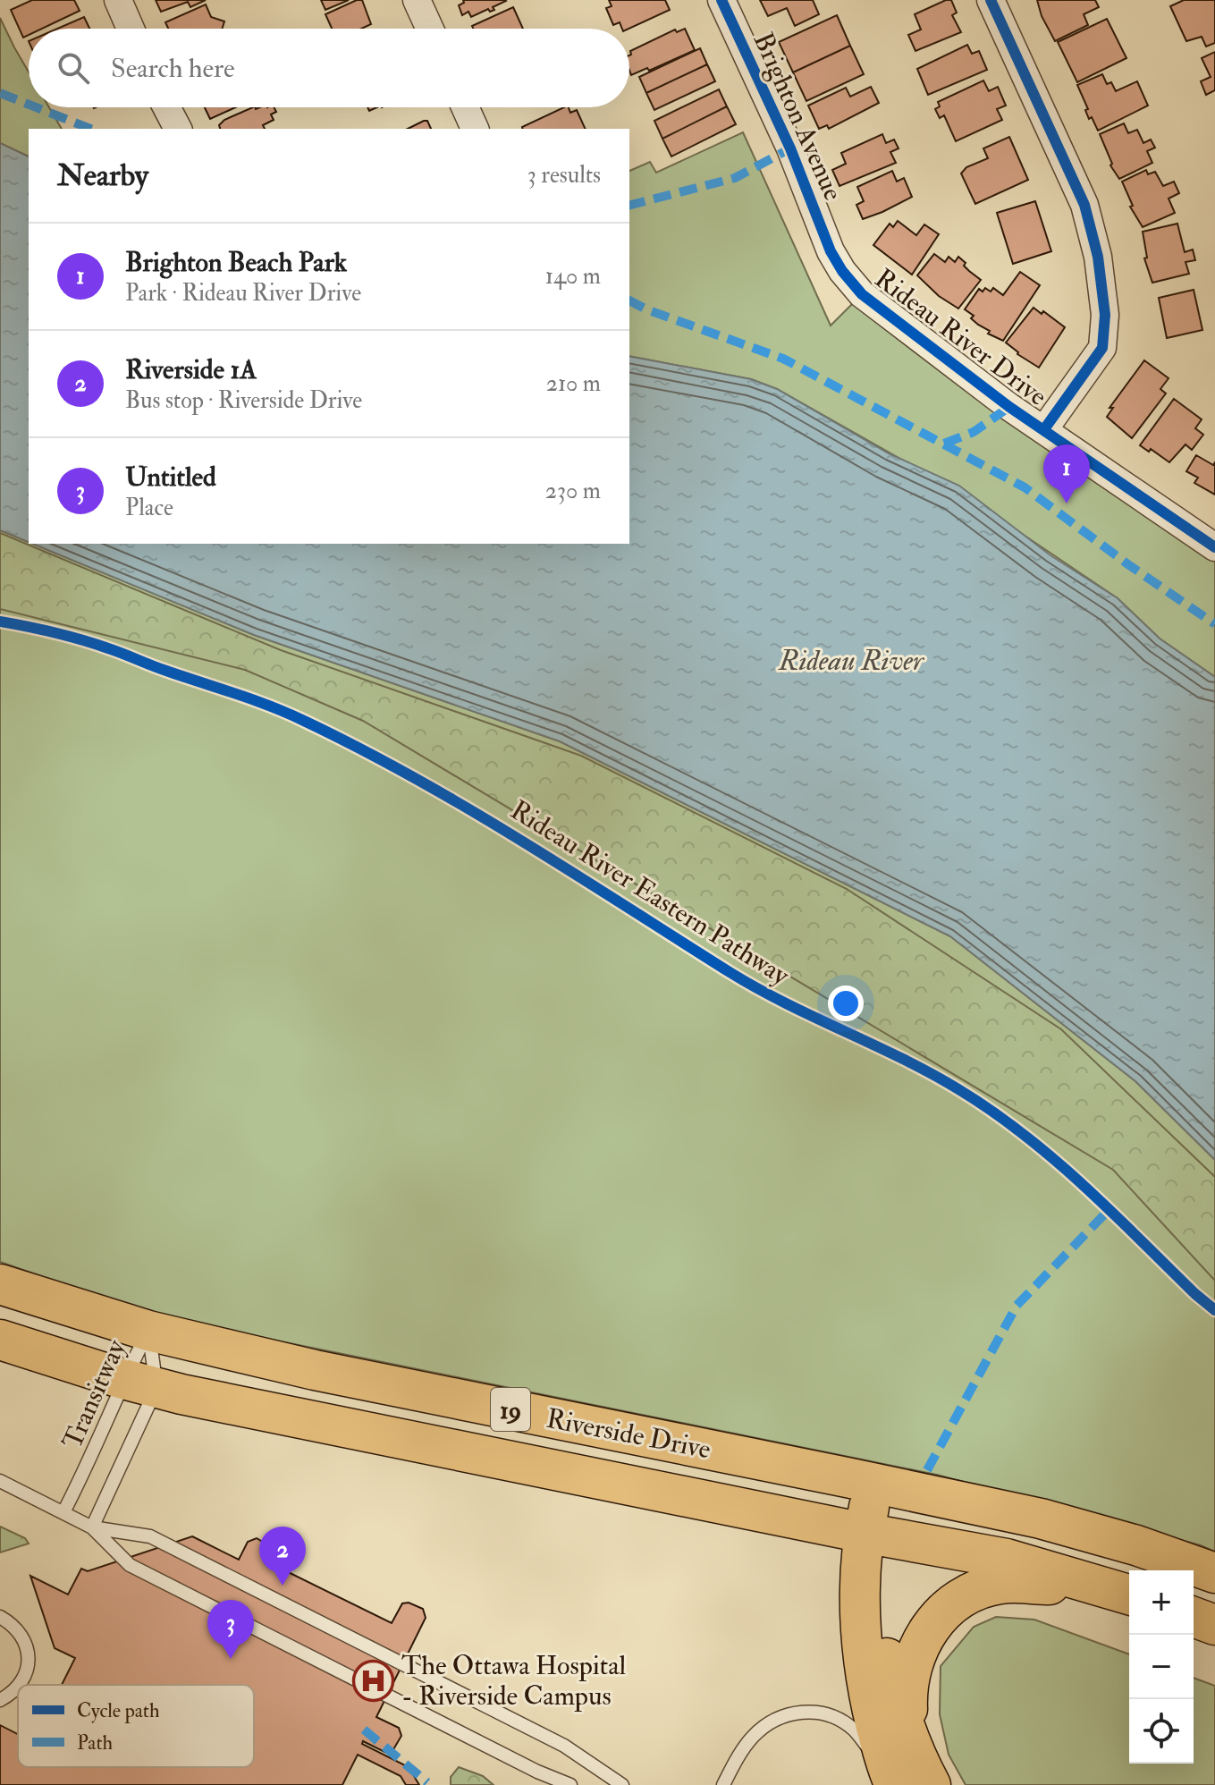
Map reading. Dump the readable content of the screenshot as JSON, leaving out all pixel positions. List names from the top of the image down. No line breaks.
{"streets":{"main road":["19","Riverside Drive"],"street":["Brighton Avenue","Rideau River Drive"],"lane":["Transitway"],"cycle path":["Rideau River Eastern Pathway"]},"crossings":[["Brighton Avenue","Rideau River Drive"],["Transitway","Riverside Drive"]],"water":["Rideau River"],"places":{"hospital":["The Ottawa Hospital - Riverside Campus"]},"legend":["Cycle path","Path"],"page":{"search":"Search here","heading":["Nearby","3 results"],"list":[{"mark":"1","name":"Brighton Beach Park","note":"Park · Rideau River Drive","value":"140 m"},{"mark":"2","name":"Riverside 1A","note":"Bus stop · Riverside Drive","value":"210 m"},{"mark":"3","name":"Untitled","note":"Place","value":"230 m"}],"pins":["1","2","3"],"map_buttons":["+","−"]}}
